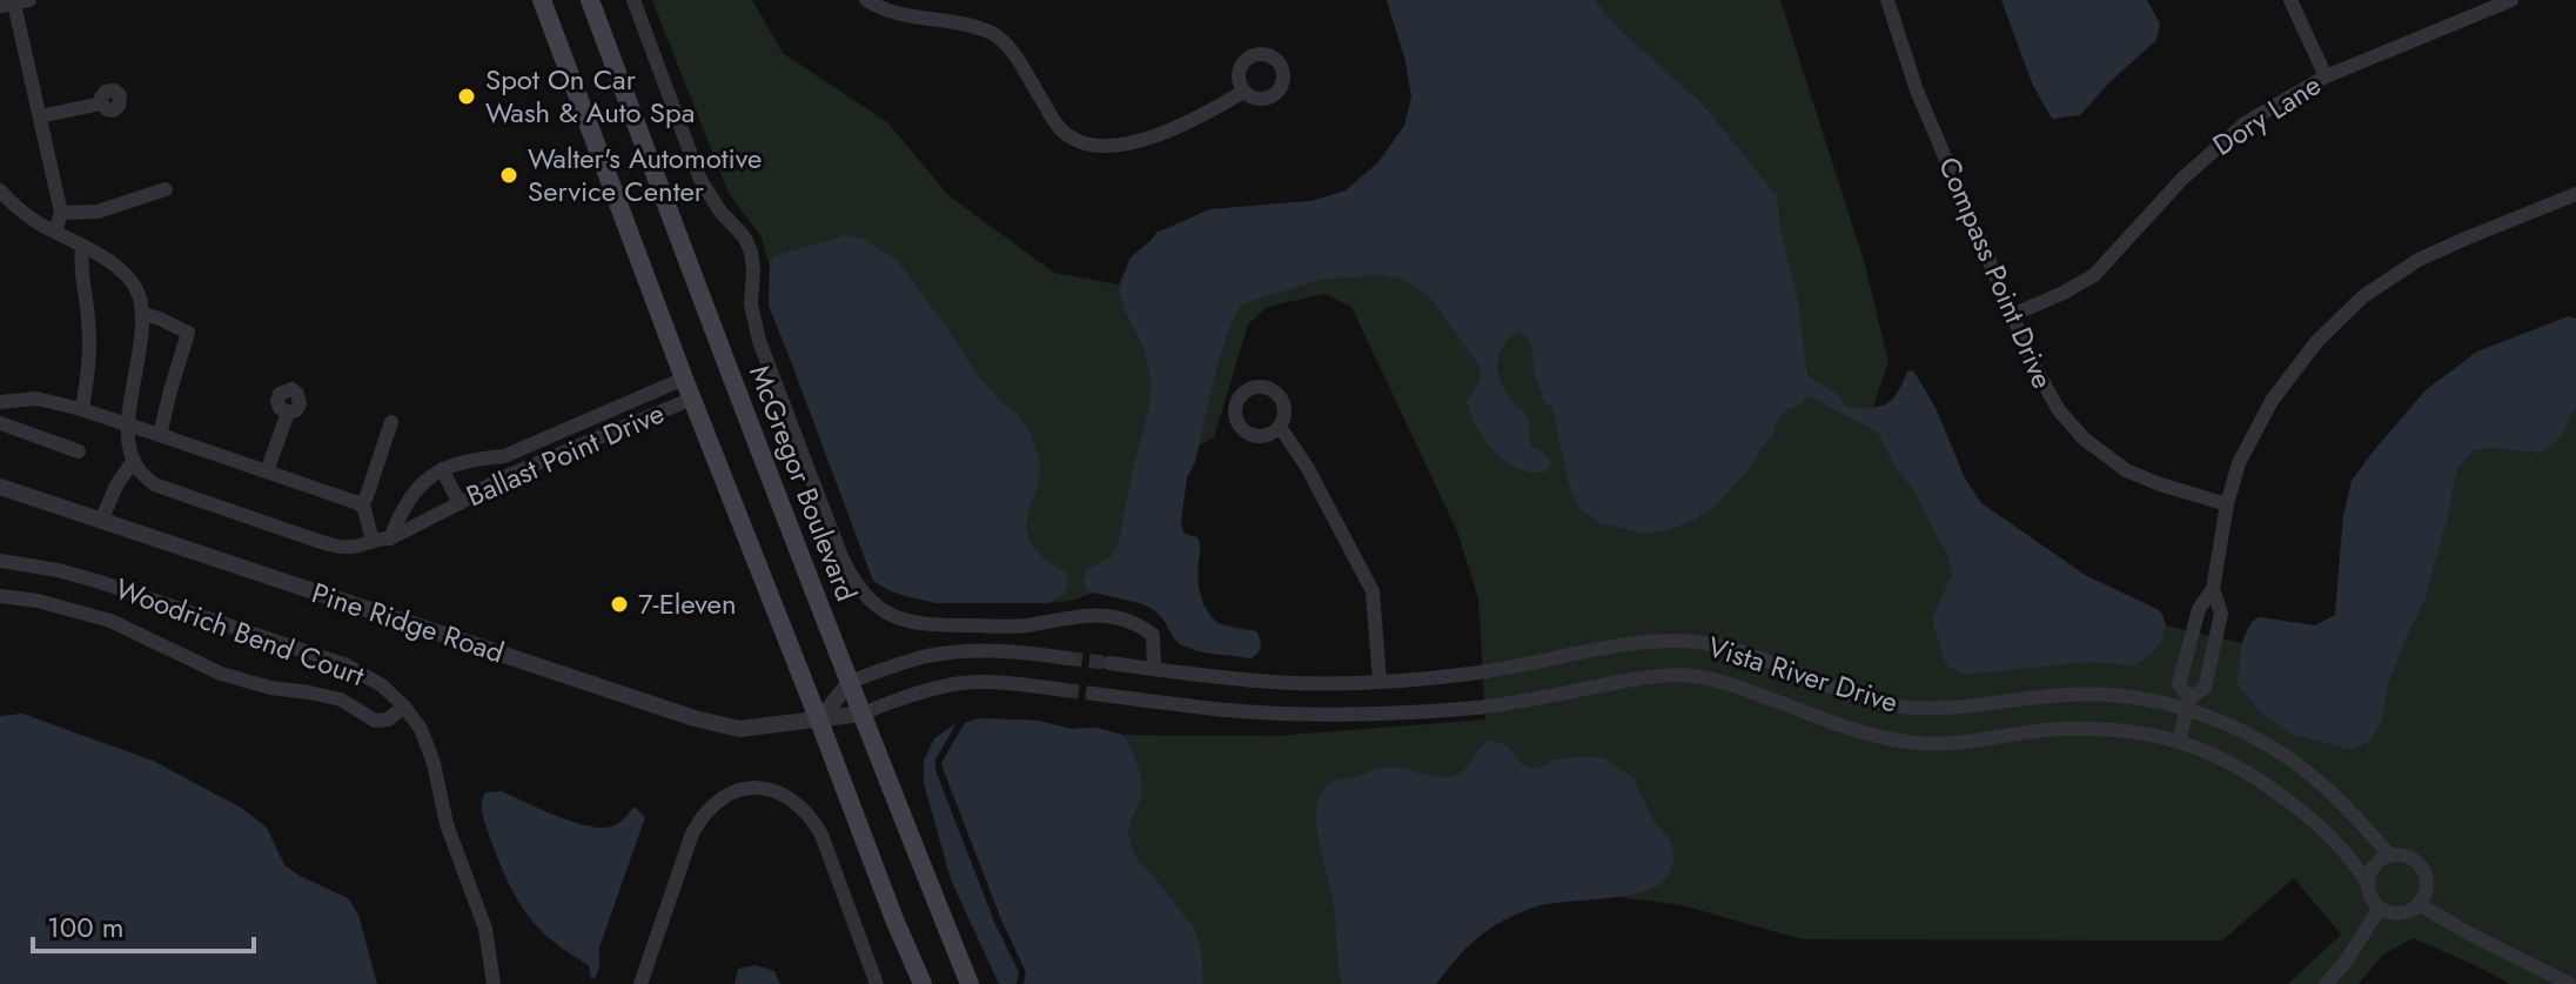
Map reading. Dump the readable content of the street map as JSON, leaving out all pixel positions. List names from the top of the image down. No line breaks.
{"streets":{"main road":["McGregor Boulevard"],"street":["Dory Lane","Compass Point Drive","Ballast Point Drive","Pine Ridge Road","Woodrich Bend Court","Vista River Drive"]},"crossings":[["Dory Lane","Compass Point Drive"],["McGregor Boulevard","Pine Ridge Road"]],"places":["Spot On Car Wash & Auto Spa","Walter's Automotive Service Center","7-Eleven"],"scale_bar":"100 m"}
